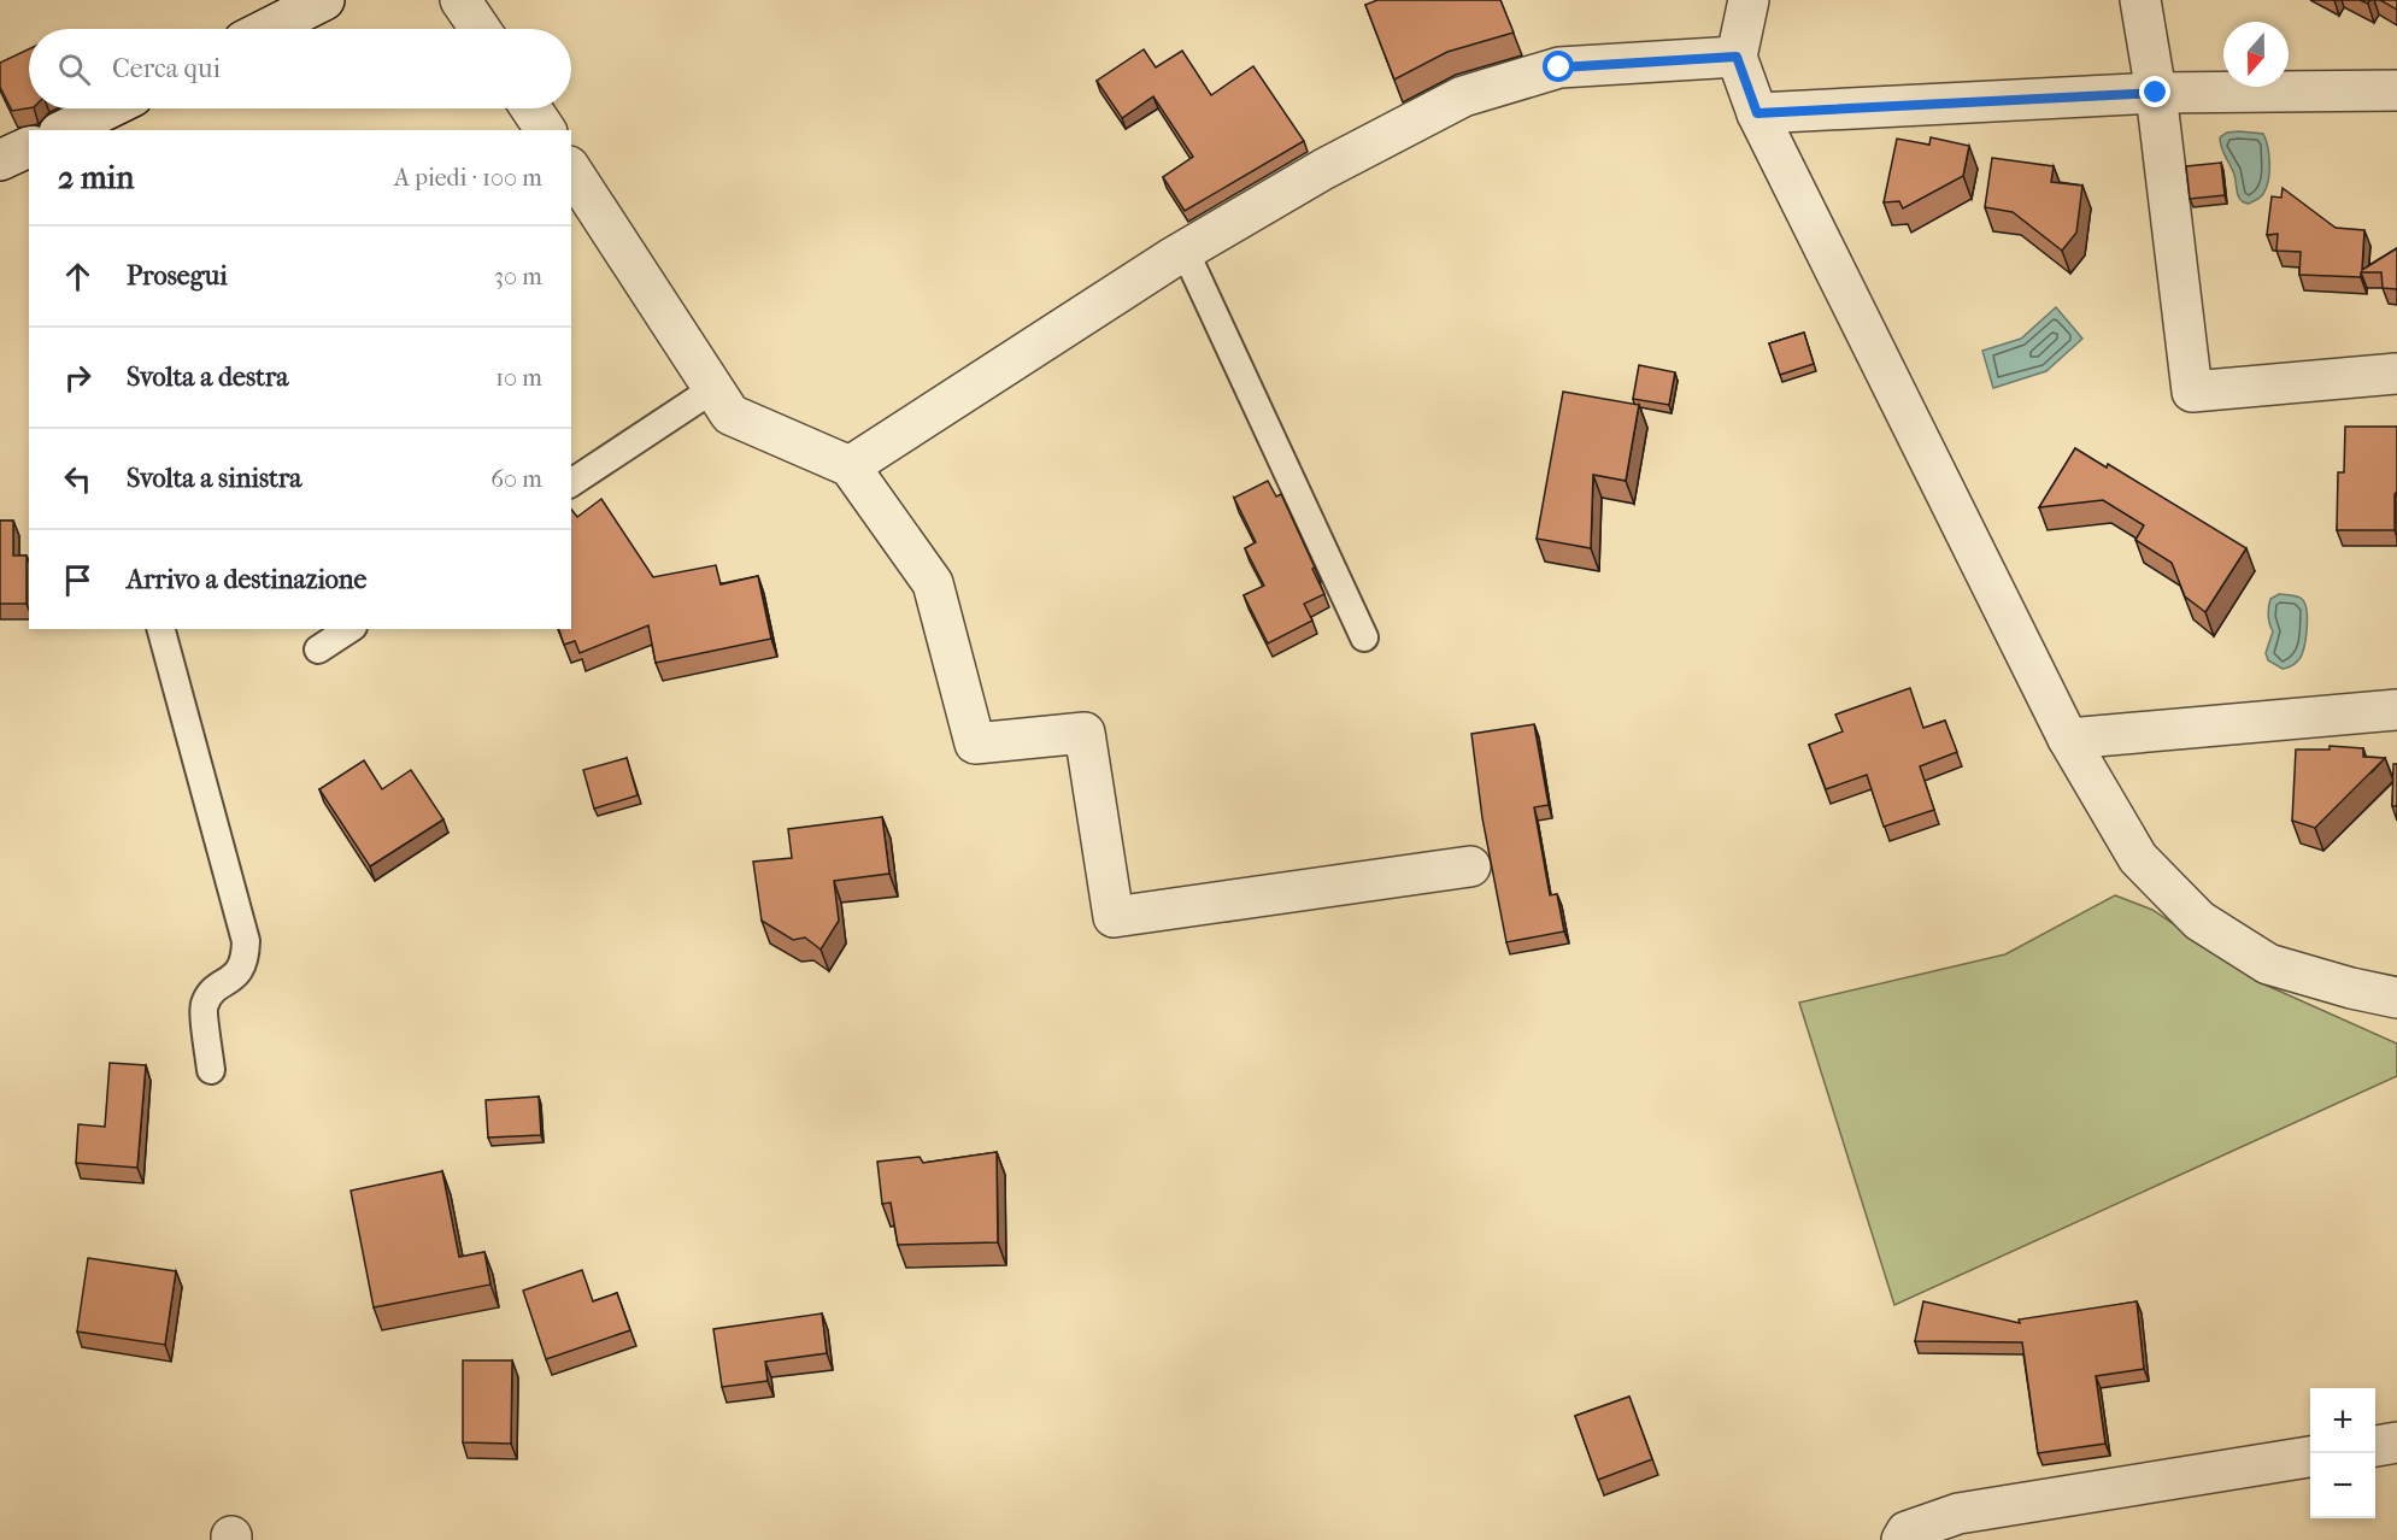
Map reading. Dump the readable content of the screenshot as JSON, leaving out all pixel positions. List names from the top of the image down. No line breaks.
{"north":"bottom","page":{"search":"Cerca qui","heading":["2 min","A piedi · 100 m"],"list":[["Prosegui","30 m"],["Svolta a destra","10 m"],["Svolta a sinistra","60 m"],"Arrivo a destinazione"],"map_buttons":["+","−"]}}
